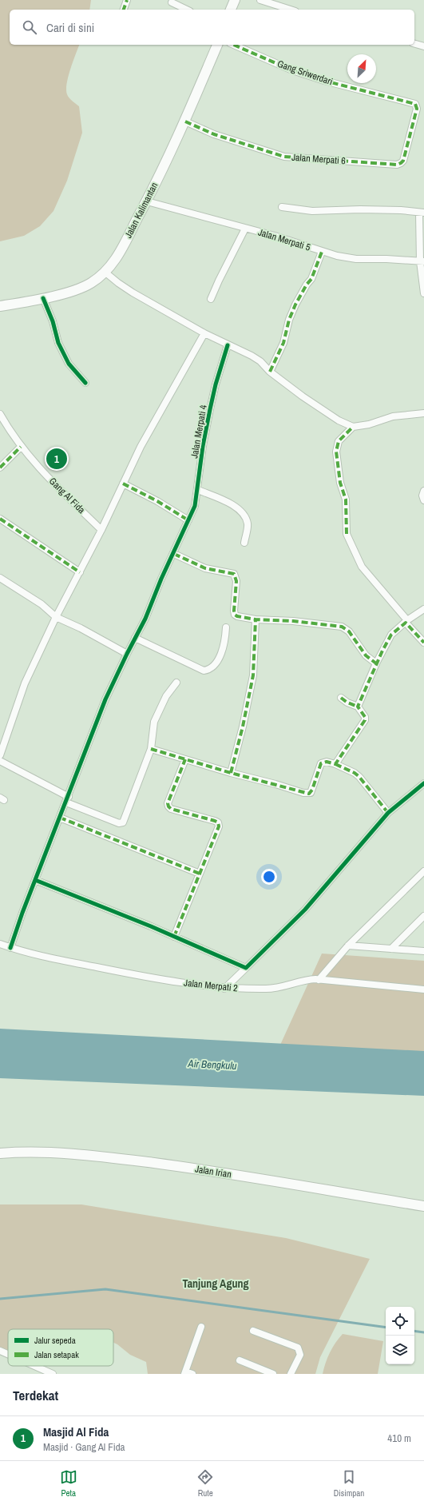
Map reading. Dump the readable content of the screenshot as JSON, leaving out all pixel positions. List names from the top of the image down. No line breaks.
{"streets":{"main road":["Jalan Kalimantan","Jalan Irian"],"street":["Gang Sriwerdari","Jalan Merpati 6","Jalan Merpati 5","Jalan Merpati 4","Gang Al Fida","Jalan Merpati 2"]},"crossings":[["Gang Sriwerdari","Jalan Merpati 6"],["Jalan Merpati 6","Jalan Kalimantan"],["Jalan Kalimantan","Jalan Merpati 5"],["Jalan Merpati 4","Jalan Merpati 2"]],"districts":["Tanjung Agung"],"water":["Air Bengkulu"],"legend":["Jalur sepeda","Jalan setapak"],"north":"top right","page":{"search":"Cari di sini","pins":"1","heading":"Terdekat","list":[{"mark":"1","name":"Masjid Al Fida","note":"Masjid · Gang Al Fida","value":"410 m"}],"nav":["Peta","Rute","Disimpan"]}}
